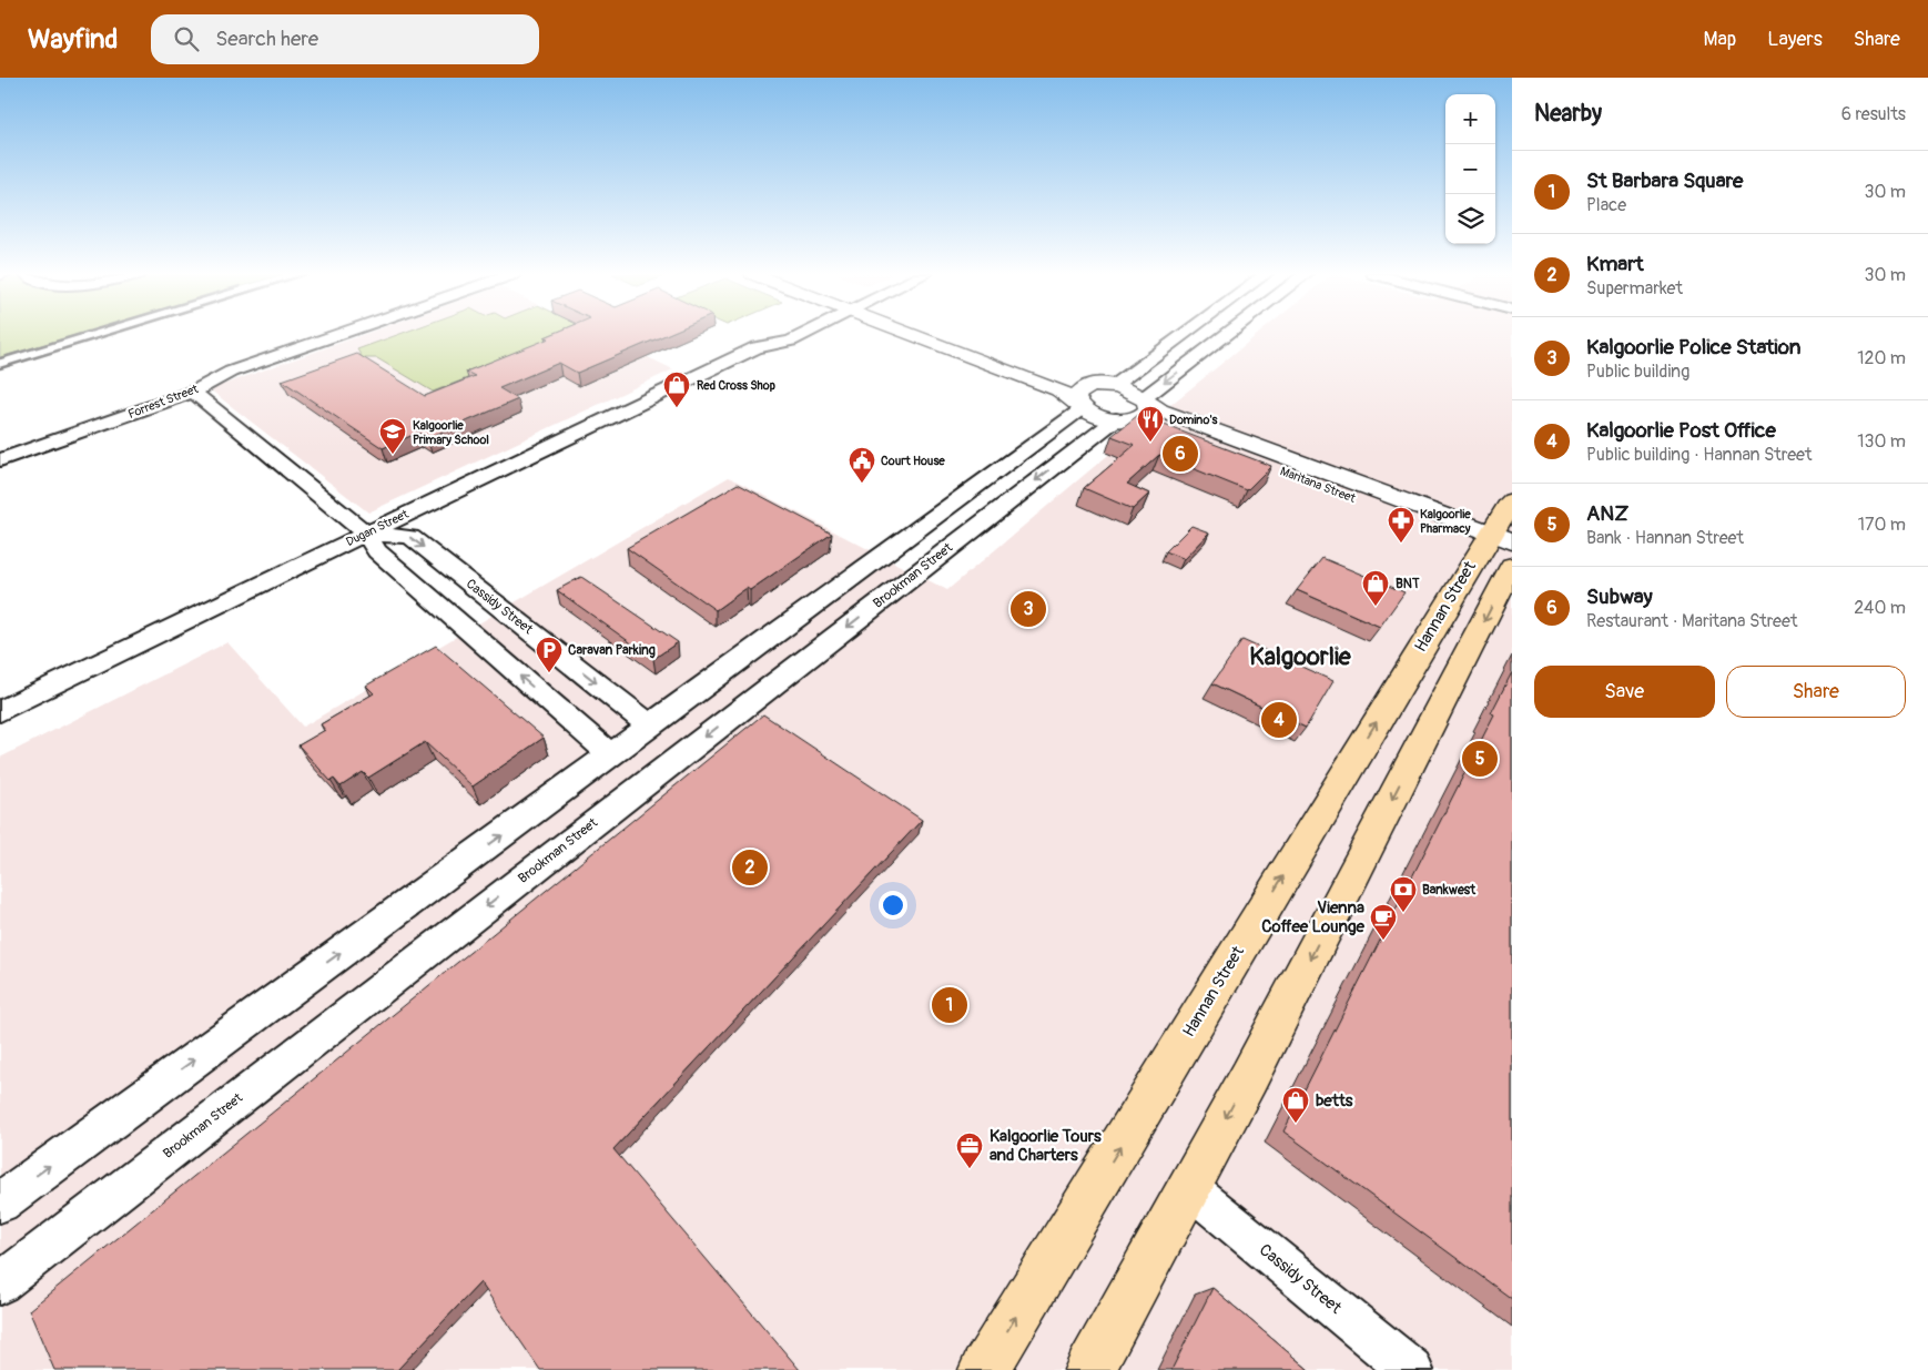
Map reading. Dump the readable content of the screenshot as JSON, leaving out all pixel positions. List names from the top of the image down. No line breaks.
{"streets":{"highway":["Hannan Street"],"main road":["Maritana Street"],"street":["Forrest Street","Dugan Street","Brookman Street","Cassidy Street"]},"crossings":[["Maritana Street","Brookman Street"],["Maritana Street","Hannan Street"],["Dugan Street","Cassidy Street"],["Cassidy Street","Hannan Street"]],"districts":["Kalgoorlie"],"places":{"shop":["Red Cross Shop","BNT","betts"],"restaurant":["Domino's"],"school or university":["Kalgoorlie Primary School"],"public building":["Court House"],"pharmacy":["Kalgoorlie Pharmacy"],"parking":["Caravan Parking"],"bank":["Bankwest"],"cafe":["Vienna Coffee Lounge"],"office":["Kalgoorlie Tours and Charters"]},"page":{"header":"Wayfind","search":"Search here","nav":["Map","Layers","Share"],"heading":["Nearby","6 results"],"map_buttons":["+","−"],"list":[{"mark":"1","name":"St Barbara Square","note":"Place","value":"30 m"},{"mark":"2","name":"Kmart","note":"Supermarket","value":"30 m"},{"mark":"3","name":"Kalgoorlie Police Station","note":"Public building","value":"120 m"},{"mark":"4","name":"Kalgoorlie Post Office","note":"Public building · Hannan Street","value":"130 m"},{"mark":"5","name":"ANZ","note":"Bank · Hannan Street","value":"170 m"},{"mark":"6","name":"Subway","note":"Restaurant · Maritana Street","value":"240 m"}],"pins":["6","3","4","5","2","1"],"buttons":["Save","Share"]}}
